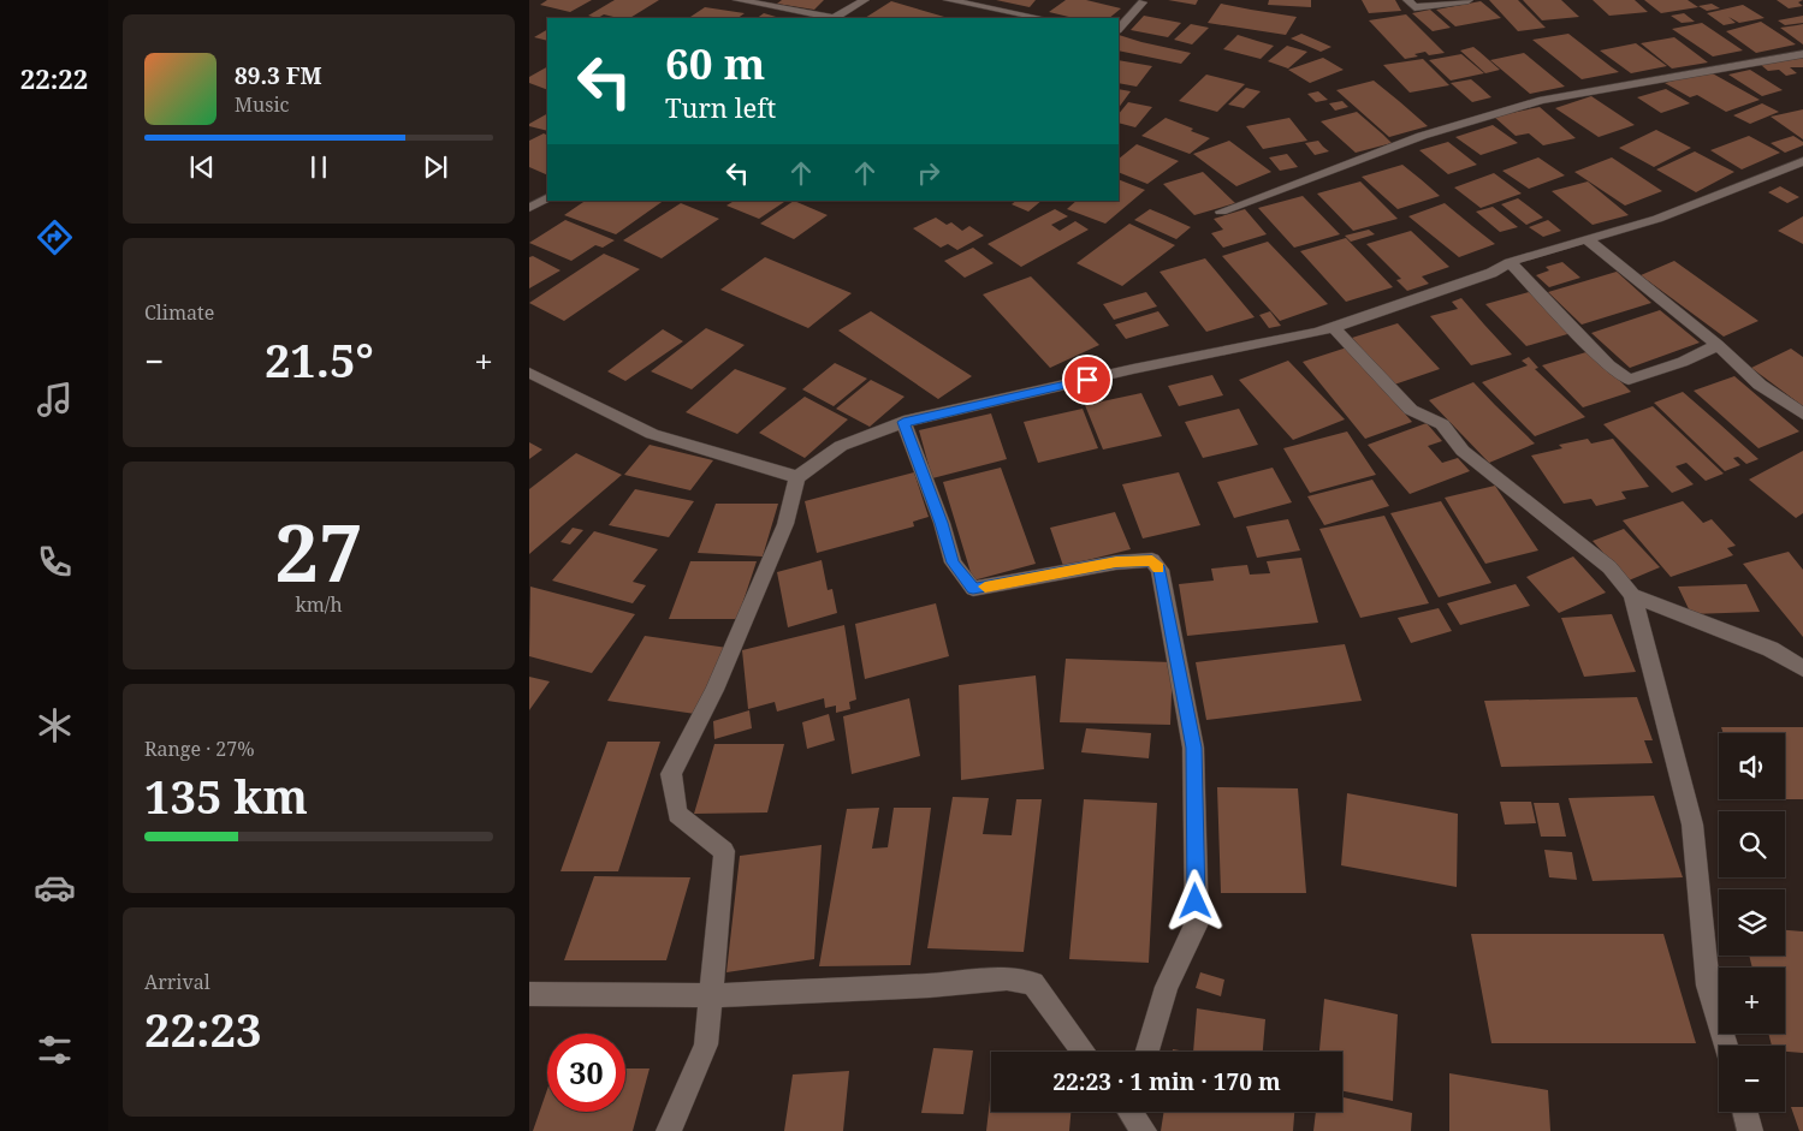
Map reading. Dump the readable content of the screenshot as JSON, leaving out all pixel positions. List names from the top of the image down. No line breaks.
{"page":{"tabs":"22:22","turn":["60 m","Turn left"],"song":["89.3 FM","Music"],"tile":["Climate",["27","km/h"],["Range · 27%","135 km"],["Arrival","22:23"]],"heat":["−","21.5°","+"],"map_buttons":["+","−"],"limit":"30","trip":"22:23 · 1 min · 170 m"}}
